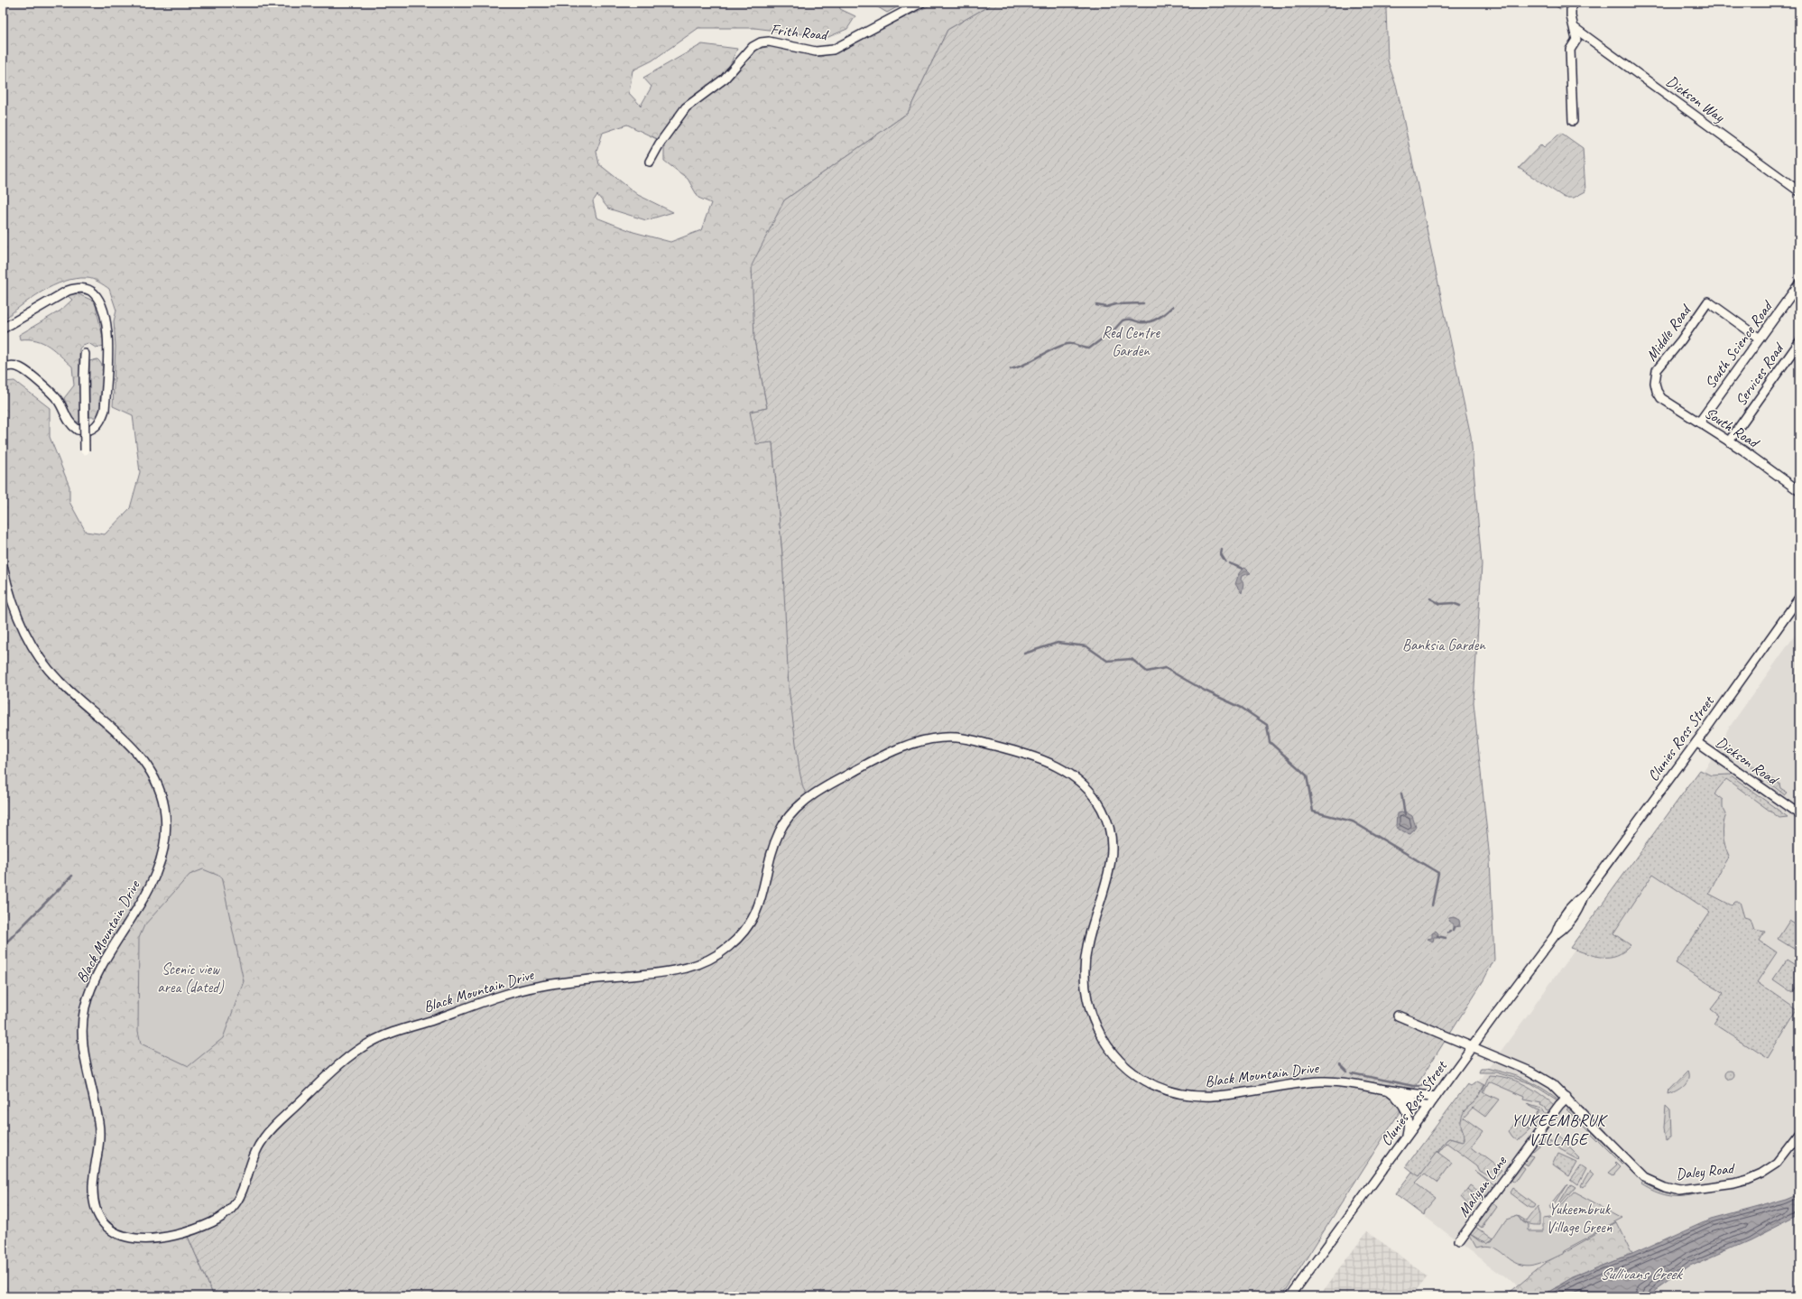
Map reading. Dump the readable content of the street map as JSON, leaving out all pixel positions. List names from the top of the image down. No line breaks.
{"streets":{"street":["Frith Road","Dickson Way","Middle Road","South Science Road","Services Road","South Road","Clunies Ross Street","Dickson Road","Black Mountain Drive","Daley Road","Maliyan Lane"]},"crossings":[["Middle Road","South Science Road"],["Middle Road","South Road"],["South Science Road","South Road"],["Services Road","South Road"],["Clunies Ross Street","Dickson Road"],["Clunies Ross Street","Black Mountain Drive"],["Clunies Ross Street","Daley Road"],["Daley Road","Maliyan Lane"]],"districts":["YUKEEMBRUK VILLAGE"],"water":["Sullivans Creek"],"parks":["Red Centre Garden","Banksia Garden","Scenic view area (dated)","Yukeembruk Village Green"]}
